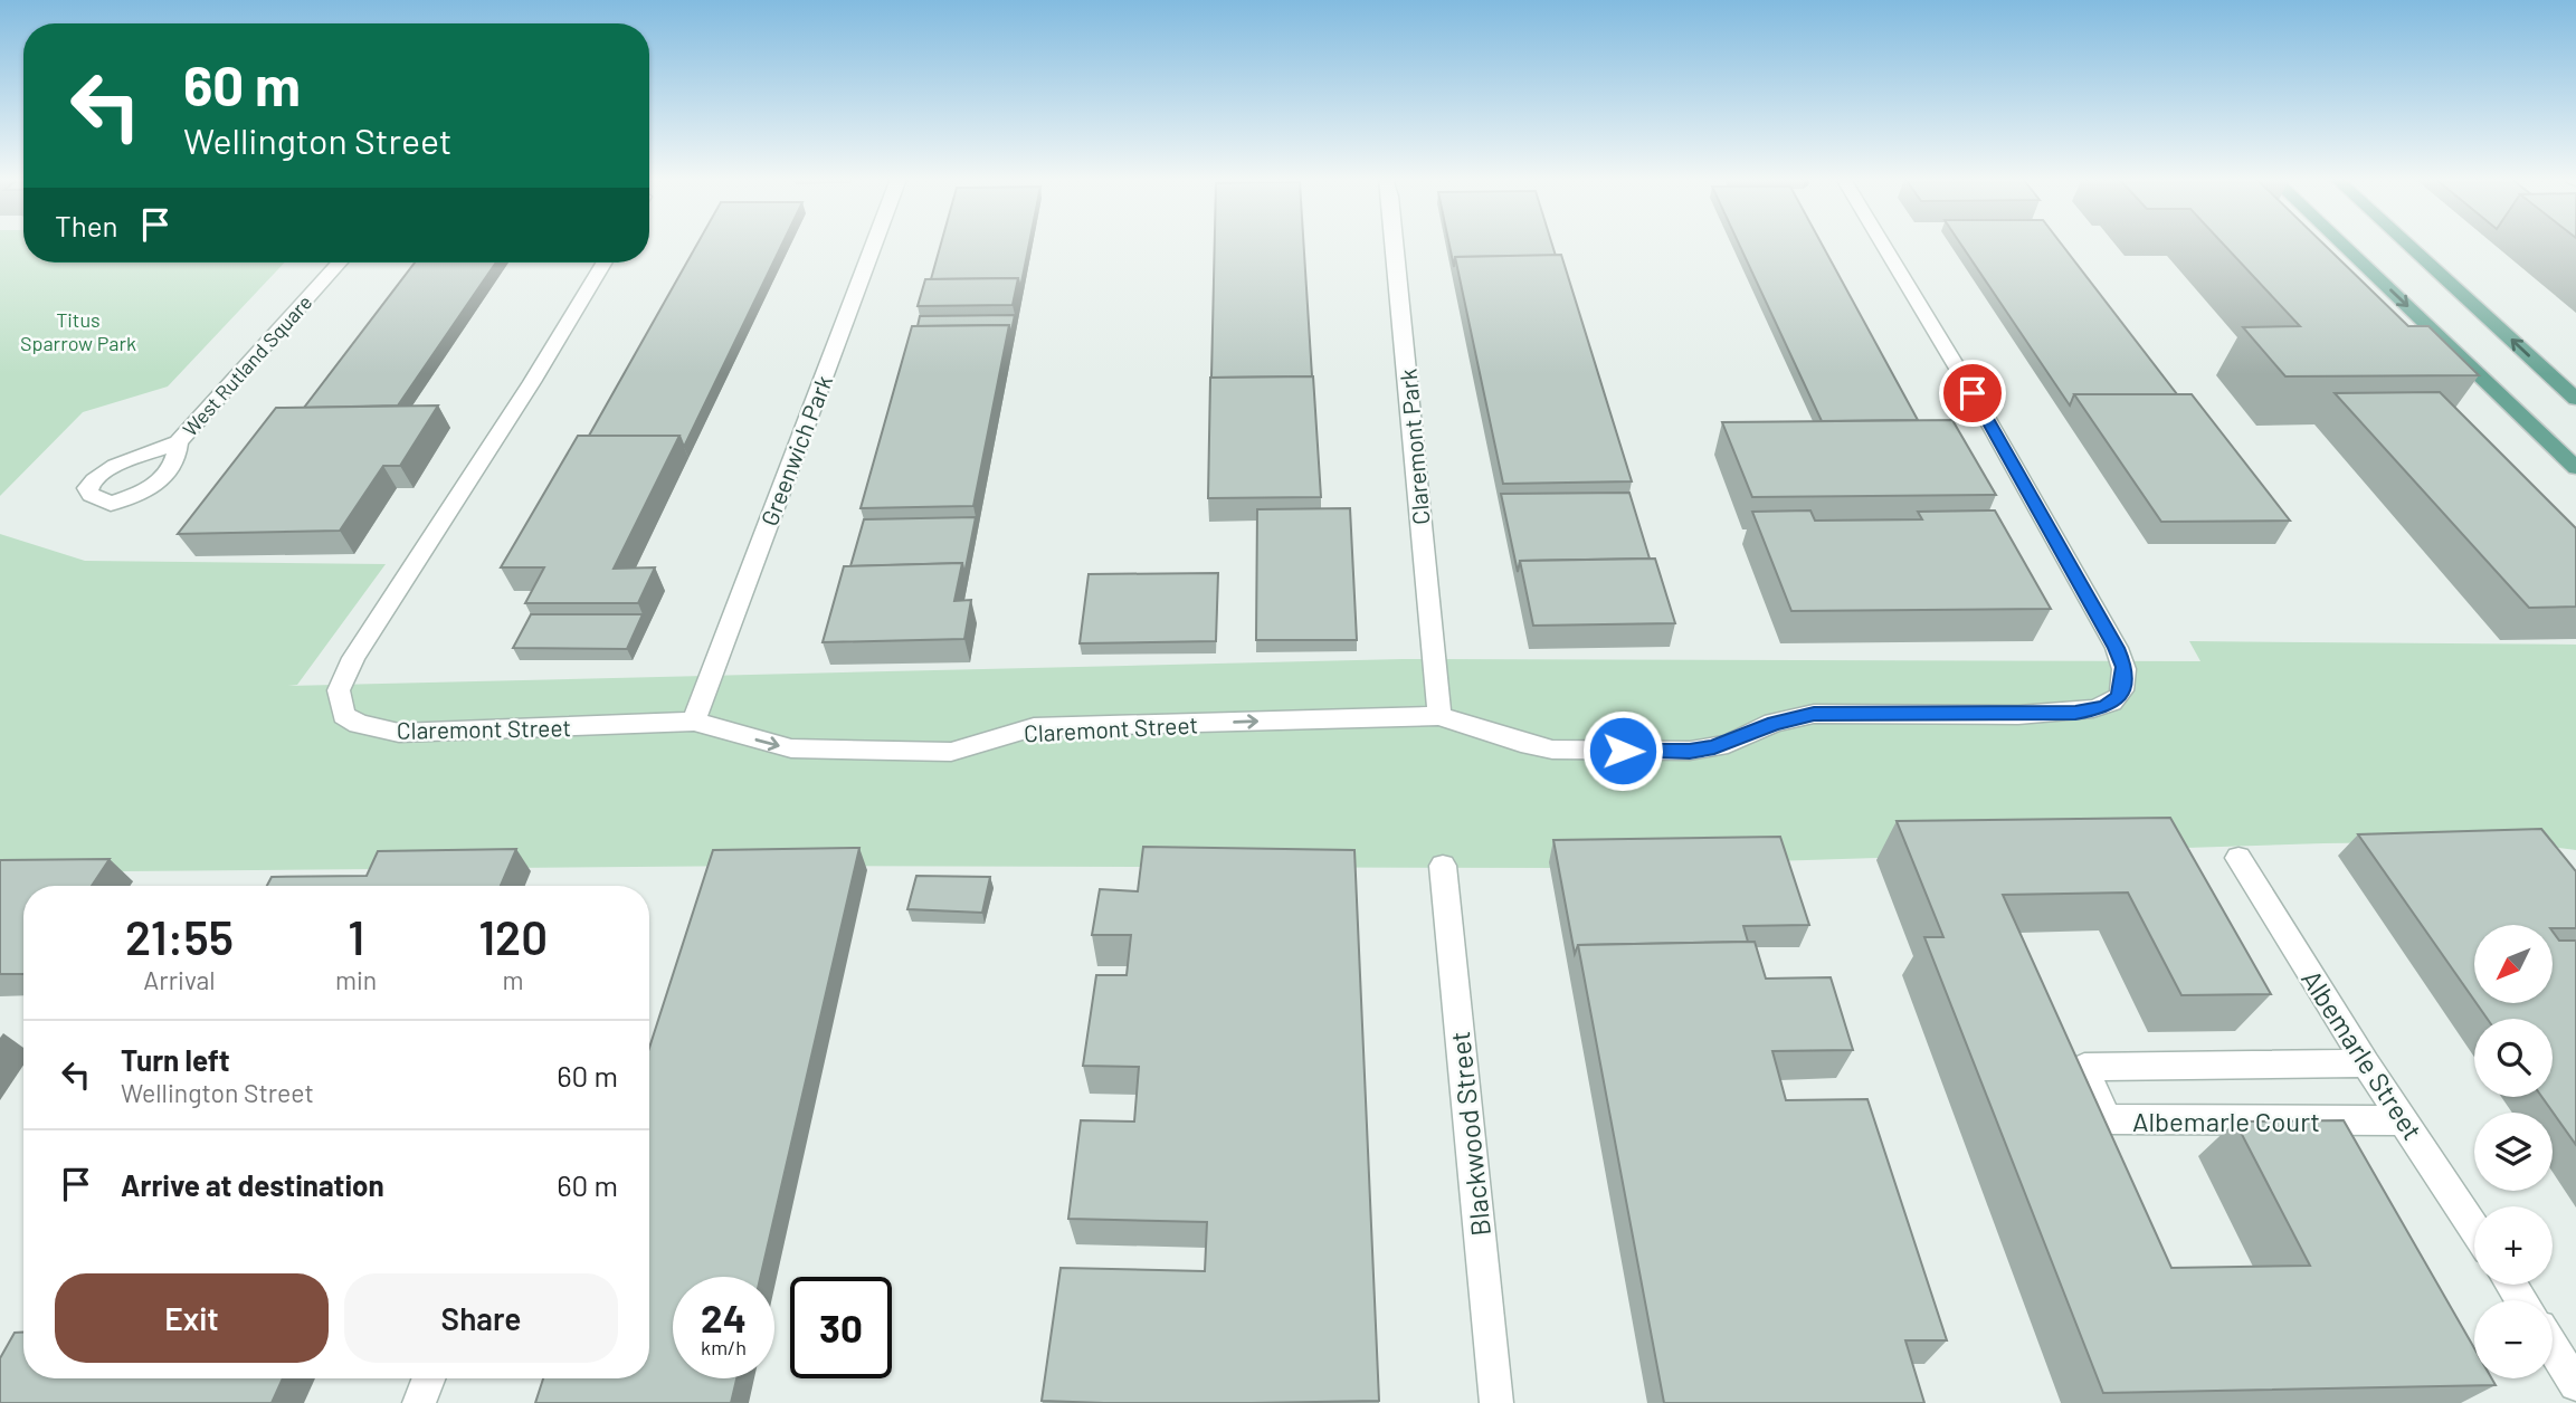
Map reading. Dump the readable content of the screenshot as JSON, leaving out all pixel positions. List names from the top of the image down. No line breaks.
{"streets":{"street":["West Rutland Square","Claremont Park","Greenwich Park","Claremont Street","Albemarle Street","Albemarle Court","Blackwood Street"]},"crossings":[["Claremont Park","Claremont Street"],["Greenwich Park","Claremont Street"],["Albemarle Street","Albemarle Court"]],"parks":["Titus Sparrow Park"],"north":"bottom left","page":{"turn":["60 m","Wellington Street"],"then":"Then","eta":["21:55","Arrival","1","min","120","m"],"map_buttons":["+","−"],"list":[{"name":"Turn left","note":"Wellington Street","value":"60 m"},{"name":"Arrive at destination","value":"60 m"}],"buttons":["Exit","Share"],"speed":"24 km/h","limit":"30"}}
